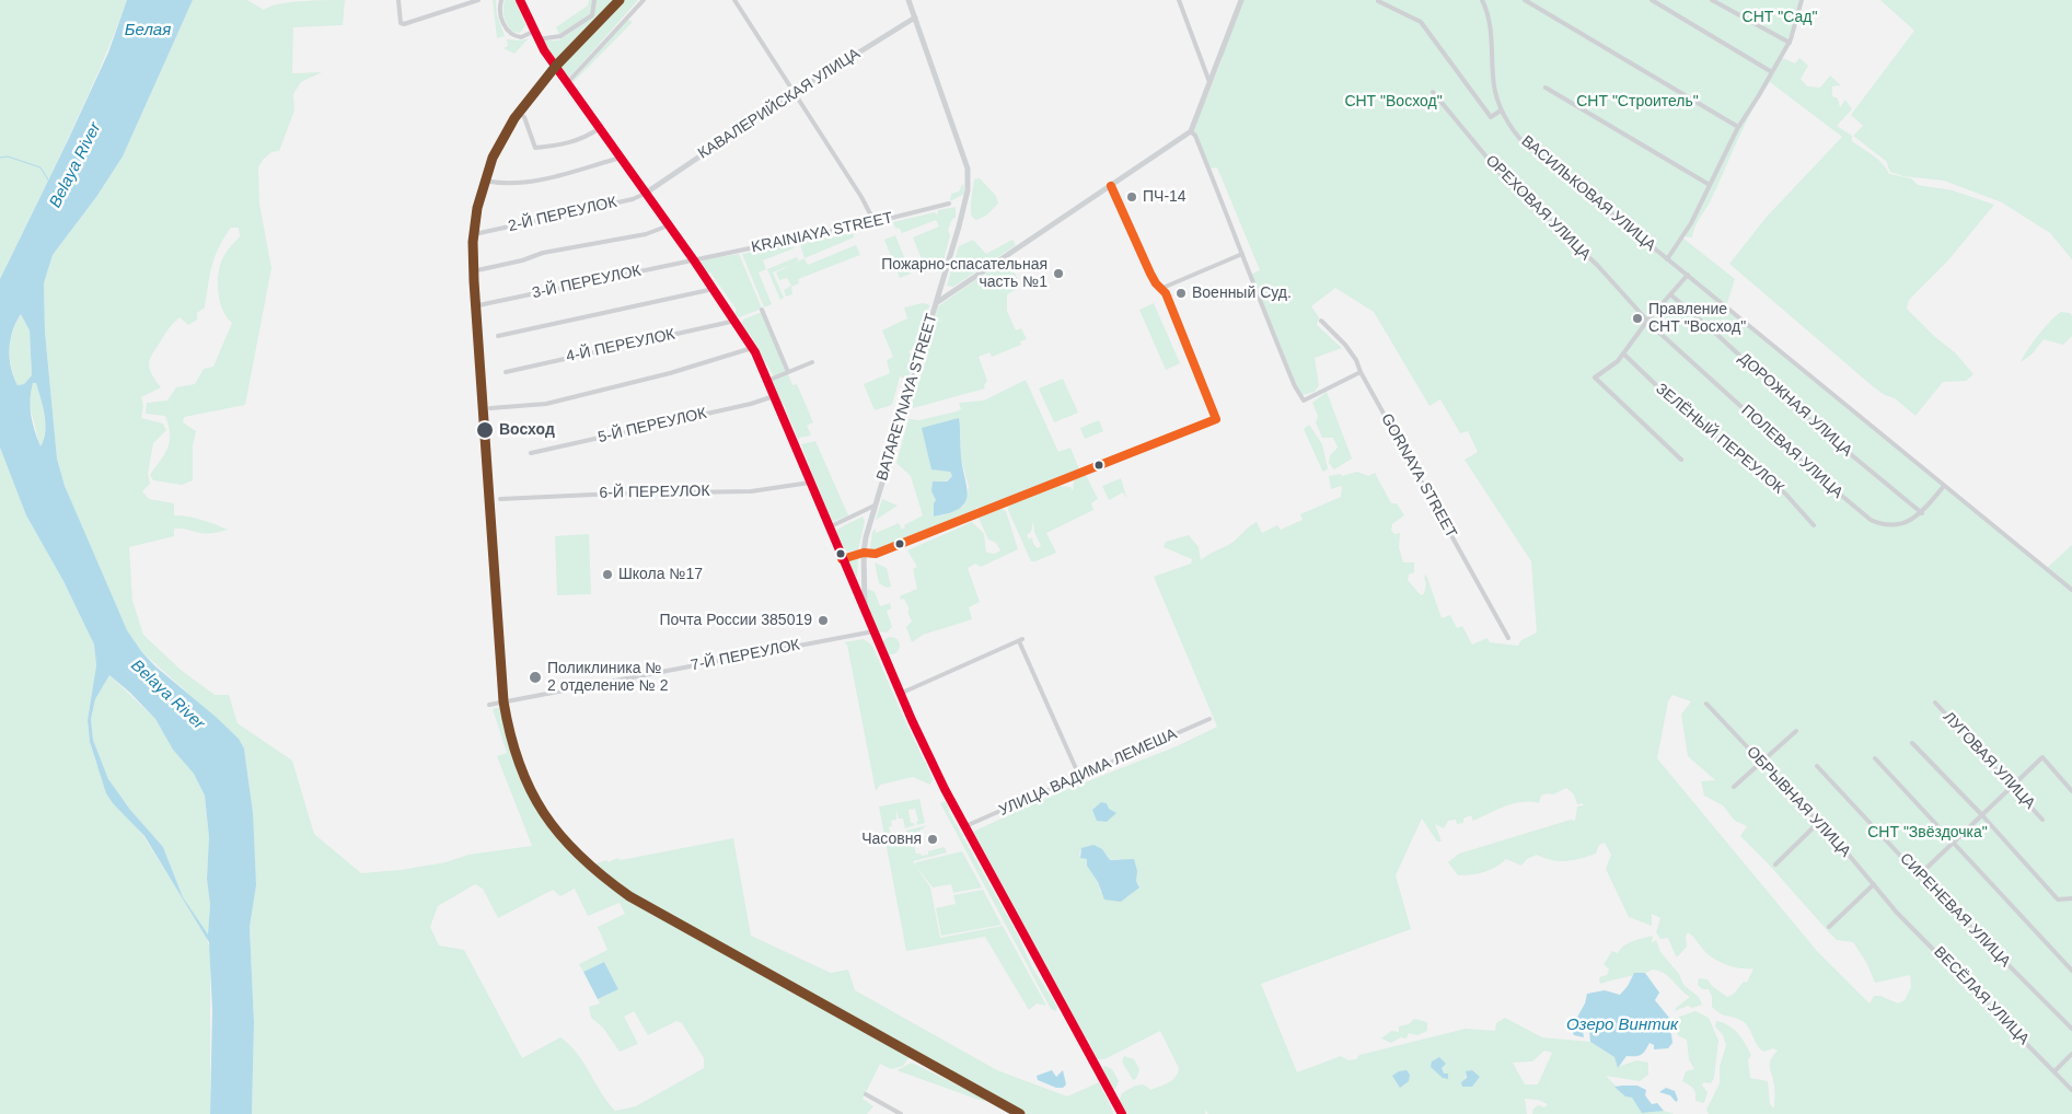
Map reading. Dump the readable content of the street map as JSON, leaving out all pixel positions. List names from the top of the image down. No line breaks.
{"streets":{"main road":["КАВАЛЕРИЙСКАЯ УЛИЦА","BATAREYNAYA STREET"],"street":["ВАСИЛЬКОВАЯ УЛИЦА","ОРЕХОВАЯ УЛИЦА","2-Й ПЕРЕУЛОК","KRAINIAYA STREET","3-Й ПЕРЕУЛОК","4-Й ПЕРЕУЛОК","ДОРОЖНАЯ УЛИЦА","5-Й ПЕРЕУЛОК","ЗЕЛЁНЫЙ ПЕРЕУЛОК","ПОЛЕВАЯ УЛИЦА","GORNAYA STREET","6-Й ПЕРЕУЛОК","7-Й ПЕРЕУЛОК","ЛУГОВАЯ УЛИЦА","УЛИЦА ВАДИМА ЛЕМЕША","ОБРЫВНАЯ УЛИЦА","СИРЕНЕВАЯ УЛИЦА","ВЕСЁЛАЯ УЛИЦА"]},"crossings":[["КАВАЛЕРИЙСКАЯ УЛИЦА","2-Й ПЕРЕУЛОК"],["КАВАЛЕРИЙСКАЯ УЛИЦА","BATAREYNAYA STREET"],["ВАСИЛЬКОВАЯ УЛИЦА","ДОРОЖНАЯ УЛИЦА"],["ОРЕХОВАЯ УЛИЦА","ПОЛЕВАЯ УЛИЦА"],["KRAINIAYA STREET","3-Й ПЕРЕУЛОК"],["ДОРОЖНАЯ УЛИЦА","ПОЛЕВАЯ УЛИЦА"],["ОБРЫВНАЯ УЛИЦА","ВЕСЁЛАЯ УЛИЦА"]],"water":["Белая","Belaya River","Озеро Винтик"],"parks":["СНТ \"Сад\"","СНТ \"Восход\"","СНТ \"Строитель\"","СНТ \"Звёздочка\""],"places":["ПЧ-14","Пожарно-спасательная часть №1","Военный Суд.","Правление СНТ \"Восход\"","Восход","Школа №17","Почта России 385019","Поликлиника № 2 отделение № 2","Часовня"]}
